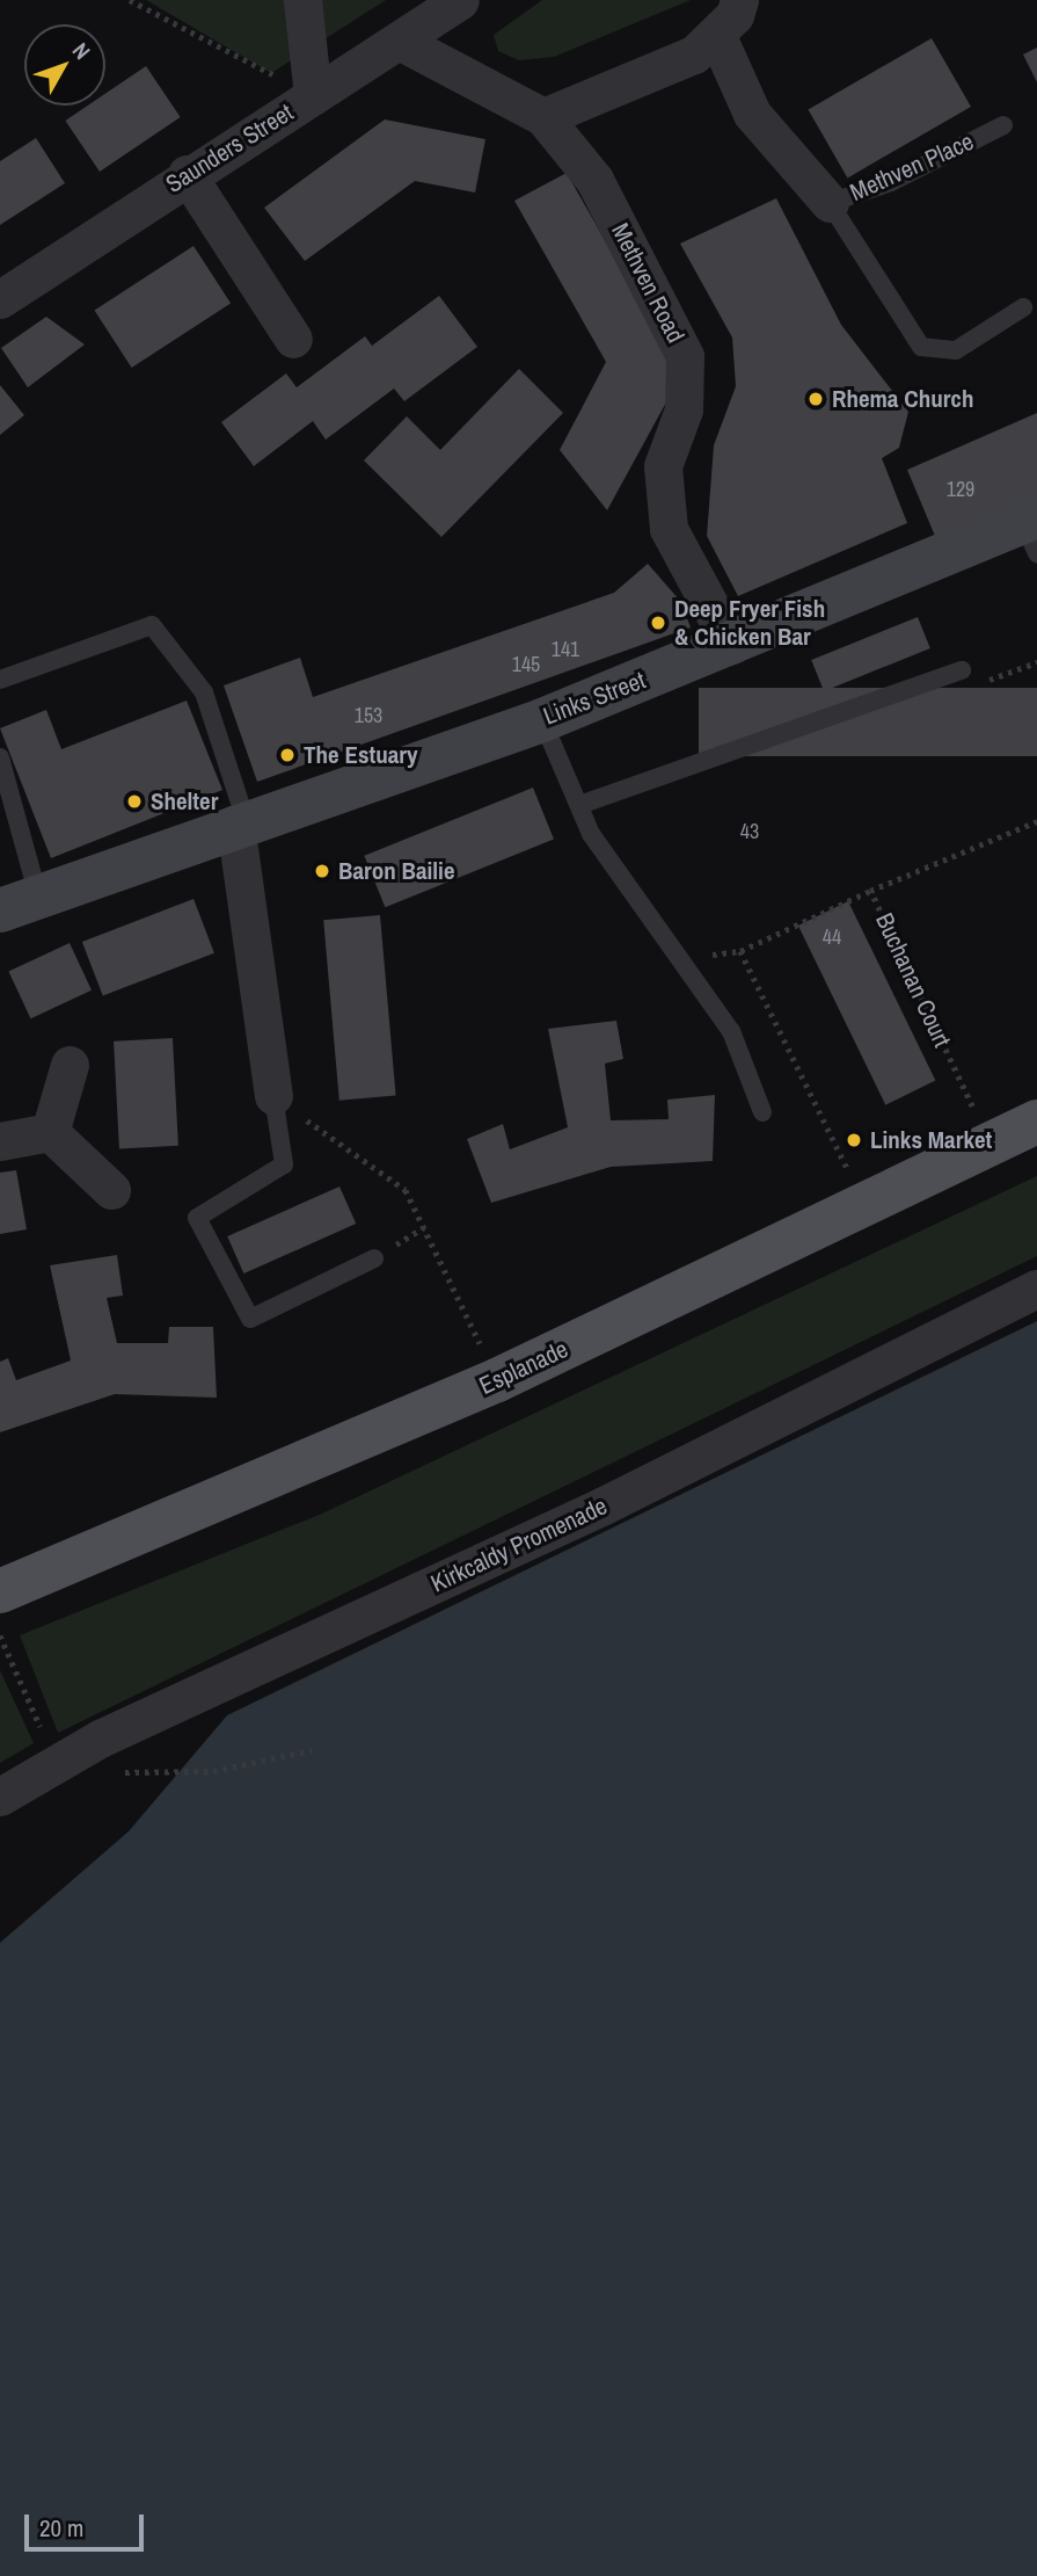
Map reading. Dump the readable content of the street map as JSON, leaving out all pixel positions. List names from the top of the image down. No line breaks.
{"streets":{"main road":["Esplanade"],"street":["Saunders Street","Methven Place","Methven Road","Links Street","Kirkcaldy Promenade"],"path":["Buchanan Court"]},"crossings":[["Saunders Street","Methven Road"],["Methven Road","Links Street"],["Buchanan Court","Esplanade"]],"places":["Rhema Church","Deep Fryer Fish & Chicken Bar","The Estuary","Shelter","Baron Bailie","Links Market"],"house_numbers":["129","141","145","153","43","44"],"scale_bar":"20 m","north":"top right"}
